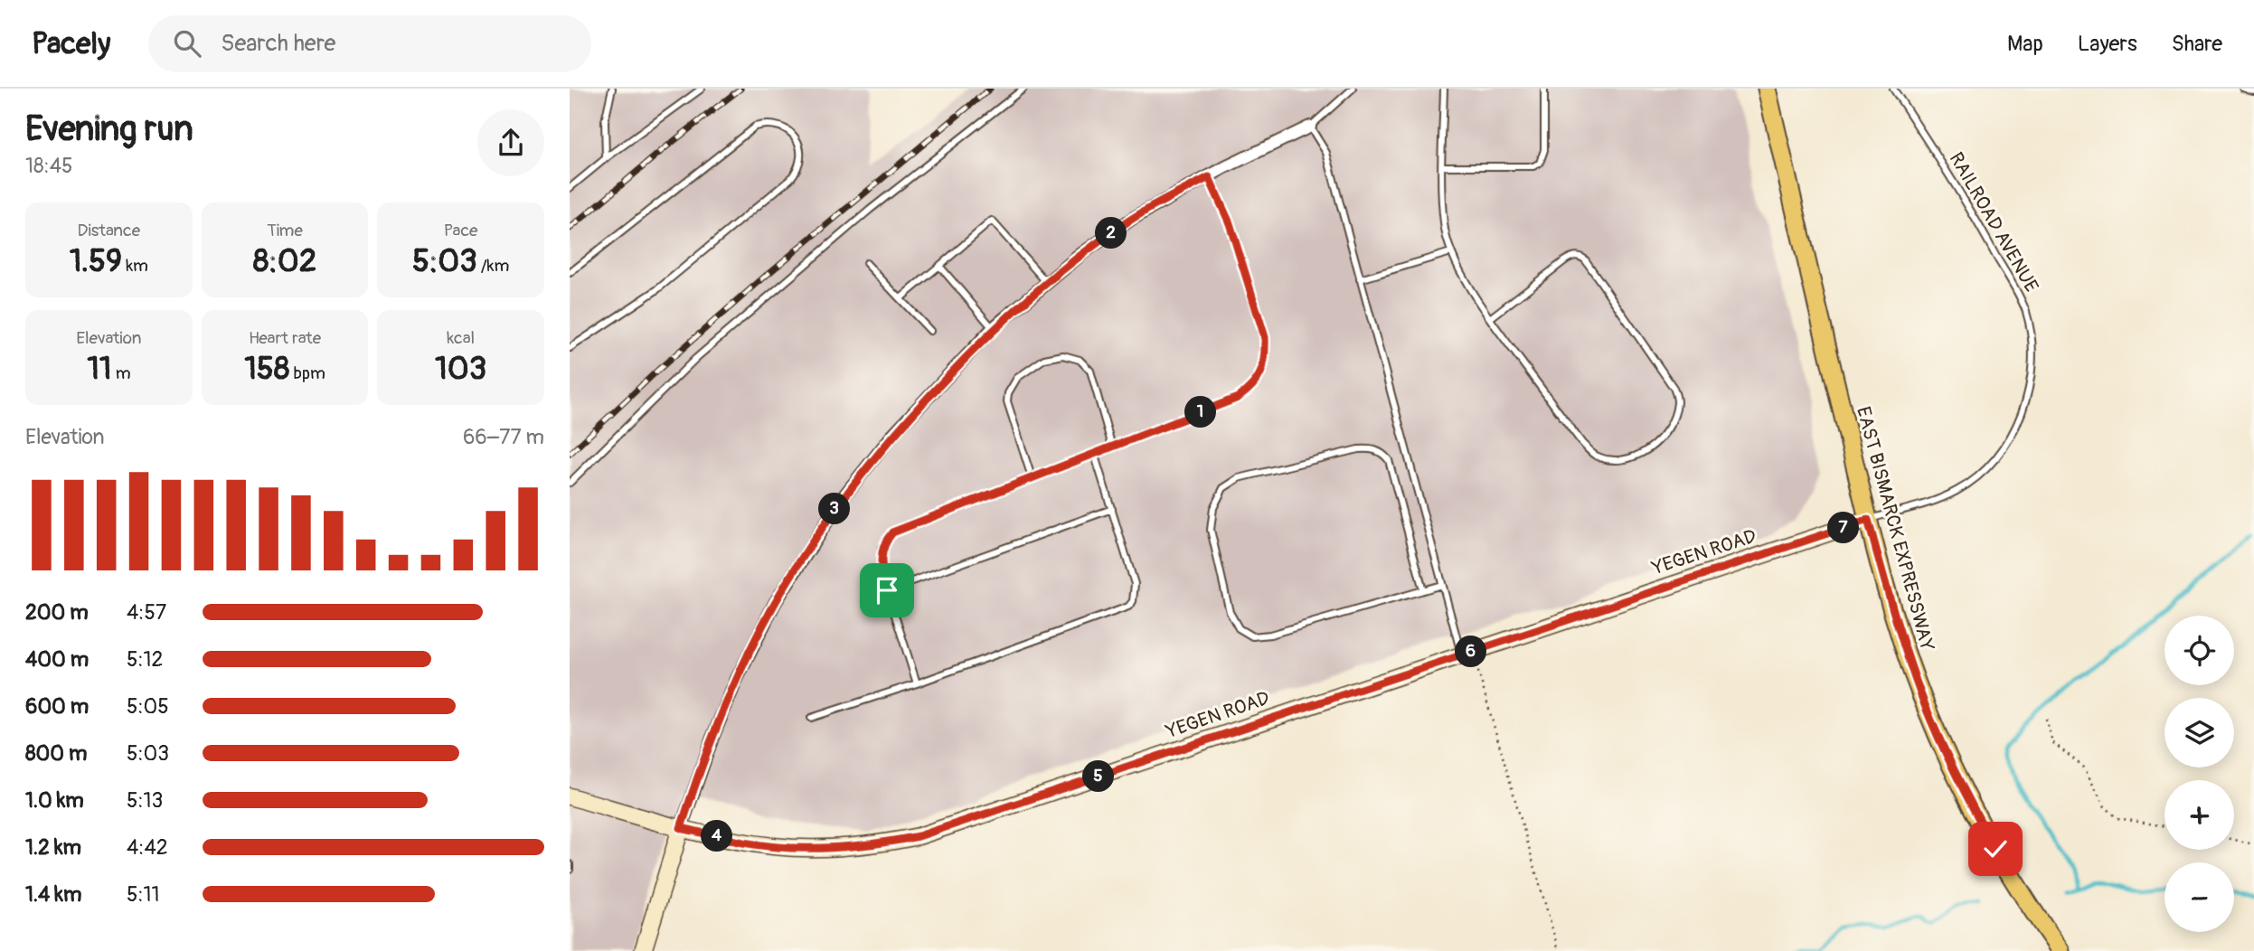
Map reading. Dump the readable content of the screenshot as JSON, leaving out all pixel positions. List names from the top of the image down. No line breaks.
{"streets":{"main road":["EAST BISMARCK EXPRESSWAY"],"street":["YEGEN ROAD"],"lane":["RAILROAD AVENUE"]},"crossings":[["RAILROAD AVENUE","EAST BISMARCK EXPRESSWAY"],["RAILROAD AVENUE","YEGEN ROAD"],["EAST BISMARCK EXPRESSWAY","YEGEN ROAD"]],"page":{"header":"Pacely","search":"Search here","nav":["Map","Layers","Share"],"heading":["Evening run","18:45"],"stats":[["Distance","1.59 km"],["Time","8:02"],["Pace","5:03 /km"],["Elevation","11 m"],["Heart rate","158 bpm"],["kcal","103"]],"pins":["2","1","3","7","6","5","4"],"chart":["Elevation","66–77 m"],"list":[{"name":"200 m","note":"4:57"},{"name":"400 m","note":"5:12"},{"name":"600 m","note":"5:05"},{"name":"800 m","note":"5:03"},{"name":"1.0 km","note":"5:13"},{"name":"1.2 km","note":"4:42"},{"name":"1.4 km","note":"5:11"}],"map_buttons":["+","−"]}}
